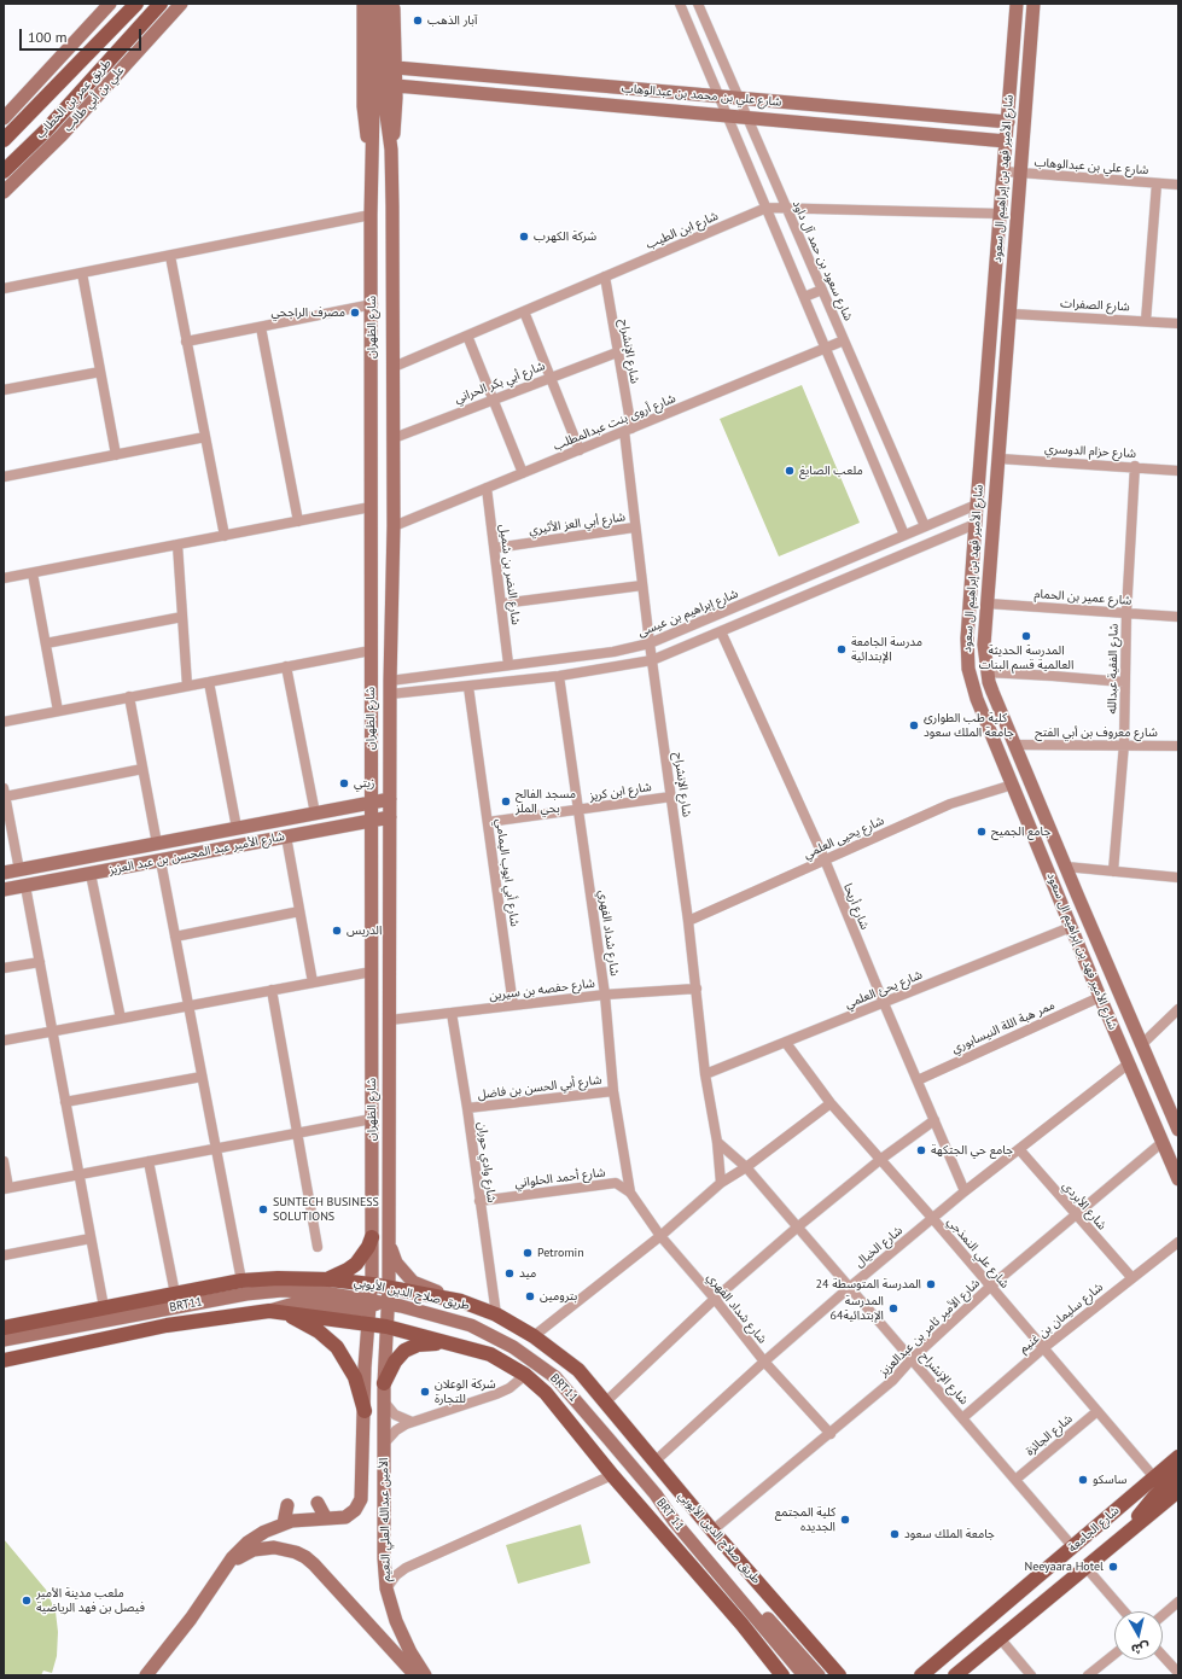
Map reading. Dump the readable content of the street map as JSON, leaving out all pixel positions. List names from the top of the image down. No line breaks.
{"streets":{"main road":["شارع علي بن محمد بن عبدالوهاب","طريق عمر بن الخطاب","علي بن أبي طالب","شارع الأمير فهد بن إبراهيم ال سعود","شارع الظهران","شارع الأمير عبد المحسن بن عبد العزيز","طريق صلاح الدين الأيوبي","BRT11","BRT 11","الأمين عبدالله العلي النعيم","شارع الجامعة"],"street":["شارع علي بن عبدالوهاب","شارع ابن الطيب","شارع سعود بن حمد آل داود","شارع الصفرات","شارع الإنشراح","شارع أبي بكر الحراني","شارع أروى بنت عبدالمطلب","شارع حزام الدوسري","شارع أبي العز الأثيري","شارع النضر بن شميل","شارع عمير بن الحمام","شارع إبراهيم بن عيسى","شارع الفقية عبدالله","شارع معروف بن أبي الفتح","شارع ابن كريز","شارع يحيى العلمي","شارع أبي ايوب اليمامي","شارع أريحا","شارع شداد الفهري","شارع حفصه بن سيرين","شارع يحئ العلمي","ممر هبة اللة النيسابوري","شارع أبي الحسن بن فاضل","شارع وادي حوران","شارع أحمد الحلواني","شارع الأبردي","شارع الخيال","شارع علي النمذجي","شارع سليمان بن غنيم","شارع الأمير ثامر بن عبدالعزيز","شارع الجائزة"]},"crossings":[["شارع علي بن محمد بن عبدالوهاب","شارع الأمير فهد بن إبراهيم ال سعود"],["شارع علي بن محمد بن عبدالوهاب","شارع سعود بن حمد آل داود"],["شارع علي بن عبدالوهاب","شارع الأمير فهد بن إبراهيم ال سعود"],["شارع الأمير فهد بن إبراهيم ال سعود","شارع ابن الطيب"],["شارع الأمير فهد بن إبراهيم ال سعود","شارع الصفرات"],["شارع الأمير فهد بن إبراهيم ال سعود","شارع حزام الدوسري"],["شارع الأمير فهد بن إبراهيم ال سعود","شارع عمير بن الحمام"],["شارع الأمير فهد بن إبراهيم ال سعود","شارع إبراهيم بن عيسى"],["شارع الأمير فهد بن إبراهيم ال سعود","شارع معروف بن أبي الفتح"],["شارع الأمير فهد بن إبراهيم ال سعود","شارع يحيى العلمي"],["شارع الأمير فهد بن إبراهيم ال سعود","شارع يحئ العلمي"],["شارع الأمير فهد بن إبراهيم ال سعود","ممر هبة اللة النيسابوري"],["شارع الأمير فهد بن إبراهيم ال سعود","شارع الخيال"],["شارع الأمير فهد بن إبراهيم ال سعود","شارع الأمير ثامر بن عبدالعزيز"],["شارع ابن الطيب","شارع سعود بن حمد آل داود"],["شارع ابن الطيب","شارع الظهران"],["شارع ابن الطيب","شارع الإنشراح"],["شارع سعود بن حمد آل داود","شارع أروى بنت عبدالمطلب"],["شارع سعود بن حمد آل داود","شارع إبراهيم بن عيسى"],["شارع الظهران","شارع أبي بكر الحراني"],["شارع الظهران","شارع أروى بنت عبدالمطلب"],["شارع الظهران","شارع إبراهيم بن عيسى"],["شارع الظهران","شارع الأمير عبد المحسن بن عبد العزيز"],["شارع الظهران","شارع حفصه بن سيرين"],["شارع الظهران","طريق صلاح الدين الأيوبي"],["شارع الظهران","BRT11"],["شارع الظهران","الأمين عبدالله العلي النعيم"],["شارع الإنشراح","شارع أبي بكر الحراني"],["شارع الإنشراح","شارع أروى بنت عبدالمطلب"],["شارع الإنشراح","شارع أبي العز الأثيري"],["شارع الإنشراح","شارع إبراهيم بن عيسى"],["شارع الإنشراح","شارع ابن كريز"],["شارع الإنشراح","شارع يحيى العلمي"],["شارع الإنشراح","شارع حفصه بن سيرين"],["شارع الإنشراح","شارع يحئ العلمي"],["شارع الإنشراح","شارع الخيال"],["شارع الإنشراح","شارع سليمان بن غنيم"],["شارع الإنشراح","شارع الأمير ثامر بن عبدالعزيز"],["شارع الإنشراح","شارع الجائزة"],["شارع الإنشراح","شارع الجامعة"],["شارع أروى بنت عبدالمطلب","شارع النضر بن شميل"],["شارع حزام الدوسري","شارع الفقية عبدالله"],["شارع أبي العز الأثيري","شارع النضر بن شميل"],["شارع النضر بن شميل","شارع إبراهيم بن عيسى"],["شارع عمير بن الحمام","شارع الفقية عبدالله"],["شارع الفقية عبدالله","شارع معروف بن أبي الفتح"],["شارع ابن كريز","شارع أبي ايوب اليمامي"],["شارع ابن كريز","شارع شداد الفهري"],["شارع يحيى العلمي","شارع أريحا"],["شارع أبي ايوب اليمامي","شارع حفصه بن سيرين"],["شارع أريحا","شارع يحئ العلمي"],["شارع أريحا","ممر هبة اللة النيسابوري"],["شارع أريحا","شارع الخيال"],["شارع شداد الفهري","شارع حفصه بن سيرين"],["شارع شداد الفهري","شارع أبي الحسن بن فاضل"],["شارع شداد الفهري","شارع أحمد الحلواني"],["شارع شداد الفهري","شارع الخيال"],["شارع شداد الفهري","شارع الأمير ثامر بن عبدالعزيز"],["شارع حفصه بن سيرين","شارع وادي حوران"],["شارع يحئ العلمي","شارع علي النمذجي"],["شارع أبي الحسن بن فاضل","شارع وادي حوران"],["شارع وادي حوران","شارع أحمد الحلواني"],["شارع وادي حوران","طريق صلاح الدين الأيوبي"],["شارع الأبردي","شارع الخيال"],["شارع الأبردي","شارع سليمان بن غنيم"],["شارع الأبردي","شارع الأمير ثامر بن عبدالعزيز"],["شارع الخيال","شارع علي النمذجي"],["شارع الخيال","طريق صلاح الدين الأيوبي"],["شارع علي النمذجي","شارع سليمان بن غنيم"],["شارع علي النمذجي","شارع الأمير ثامر بن عبدالعزيز"],["شارع علي النمذجي","شارع الجائزة"],["شارع علي النمذجي","شارع الجامعة"],["طريق صلاح الدين الأيوبي","شارع الأمير ثامر بن عبدالعزيز"],["BRT11","BRT 11"],["BRT11","الأمين عبدالله العلي النعيم"]],"places":["آبار الذهب","شركة الكهرب","مصرف الراجحي","ملعب الصايغ","المدرسة الحديثة العالمية قسم البنات","مدرسة الجامعة الإبتدائية","كلية طب الطوارئ جامعة الملك سعود","زيتي","مسجد الفالح بحي الملز","جامع الجميح","الدريس","جامع حي الجتكهة","SUNTECH BUSINESS SOLUTIONS","Petromin","ميد","المدرسة المتوسطة 24","بترومين","المدرسة الإبتدائية64","شركة الوعلان للتجارة","ساسكو","كلية المجتمع الجديده","جامعة الملك سعود","Neeyaara Hotel","ملعب مدينة الأمير فيصل بن فهد الرياضية"],"scale_bar":"100 m","north":"bottom"}
